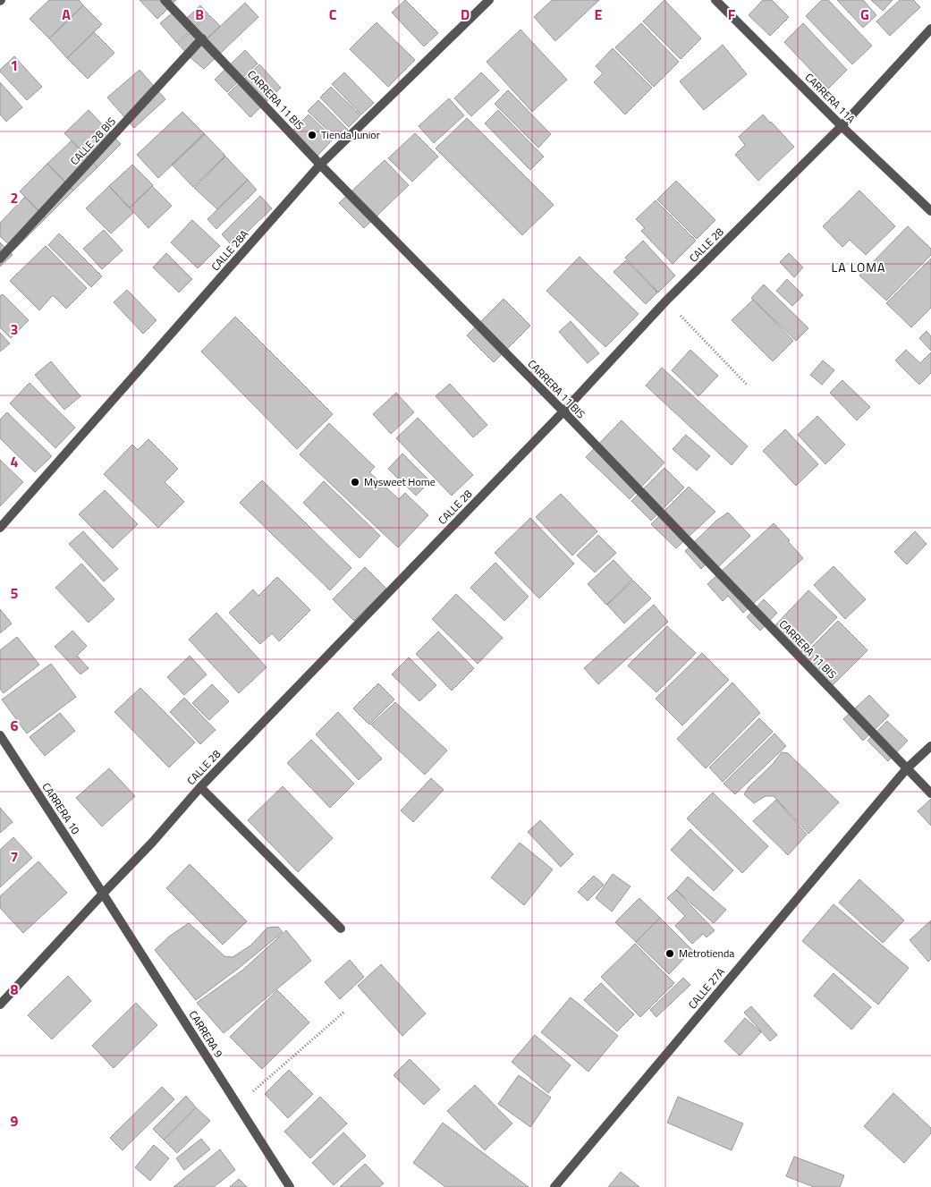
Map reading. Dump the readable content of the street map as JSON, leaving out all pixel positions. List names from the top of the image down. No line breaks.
{"streets":{"street":["CARRERA 11A","CARRERA 11 BIS","CALLE 28 BIS","CALLE 28","CALLE 28A","CARRERA 10","CALLE 27A","CARRERA 9"]},"crossings":[["CARRERA 11A","CALLE 28"],["CARRERA 11 BIS","CALLE 28 BIS"],["CARRERA 11 BIS","CALLE 28"],["CARRERA 11 BIS","CALLE 28A"],["CARRERA 11 BIS","CALLE 27A"],["CALLE 28","CARRERA 10"],["CALLE 28","CARRERA 9"],["CARRERA 10","CARRERA 9"]],"districts":["LA LOMA"],"places":["Tienda Junior","Mysweet Home","Metrotienda"],"grid":{"columns":["A","B","C","D","E","F","G"],"rows":["1","2","3","4","5","6","7","8","9"]}}
